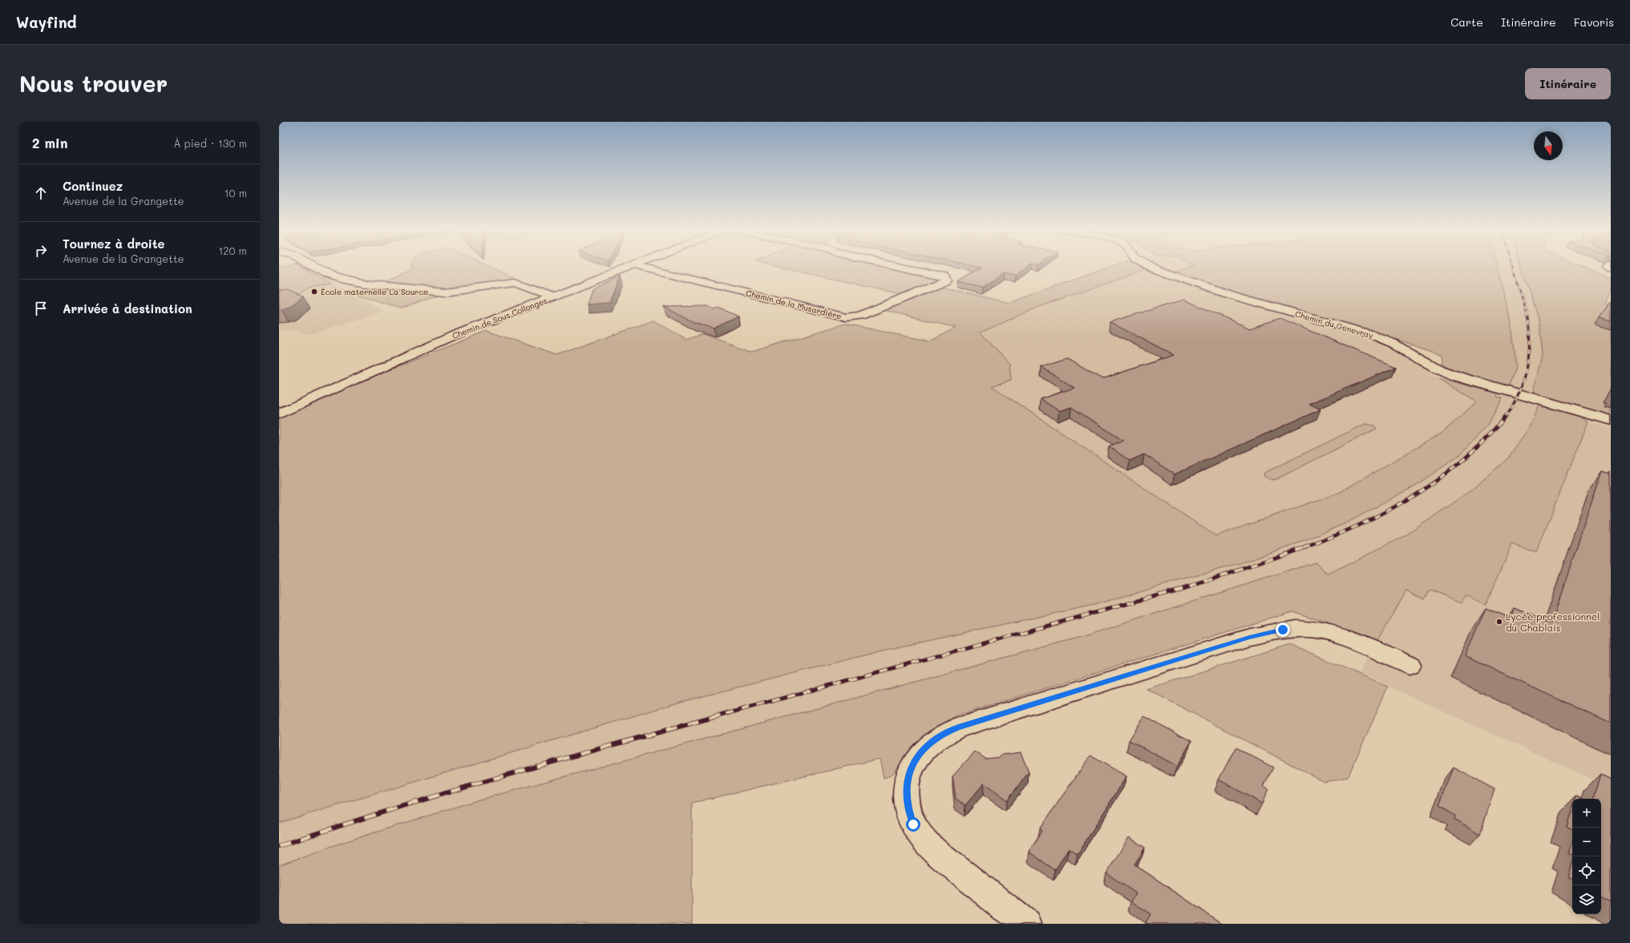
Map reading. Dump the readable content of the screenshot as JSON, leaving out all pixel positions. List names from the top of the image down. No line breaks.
{"streets":{"street":["Chemin de la Musardière","Chemin de Sous Collonges","Chemin du Genevray"]},"places":["École maternelle La Source","Lycée professionnel du Chablais"],"north":"bottom","page":{"header":"Wayfind","nav":["Carte","Itinéraire","Favoris"],"buttons":"Itinéraire","title":"Nous trouver","heading":["2 min","À pied · 130 m"],"list":[["Continuez","Avenue de la Grangette","10 m"],["Tournez à droite","Avenue de la Grangette","120 m"],"Arrivée à destination"],"map_buttons":["+","−"]}}
